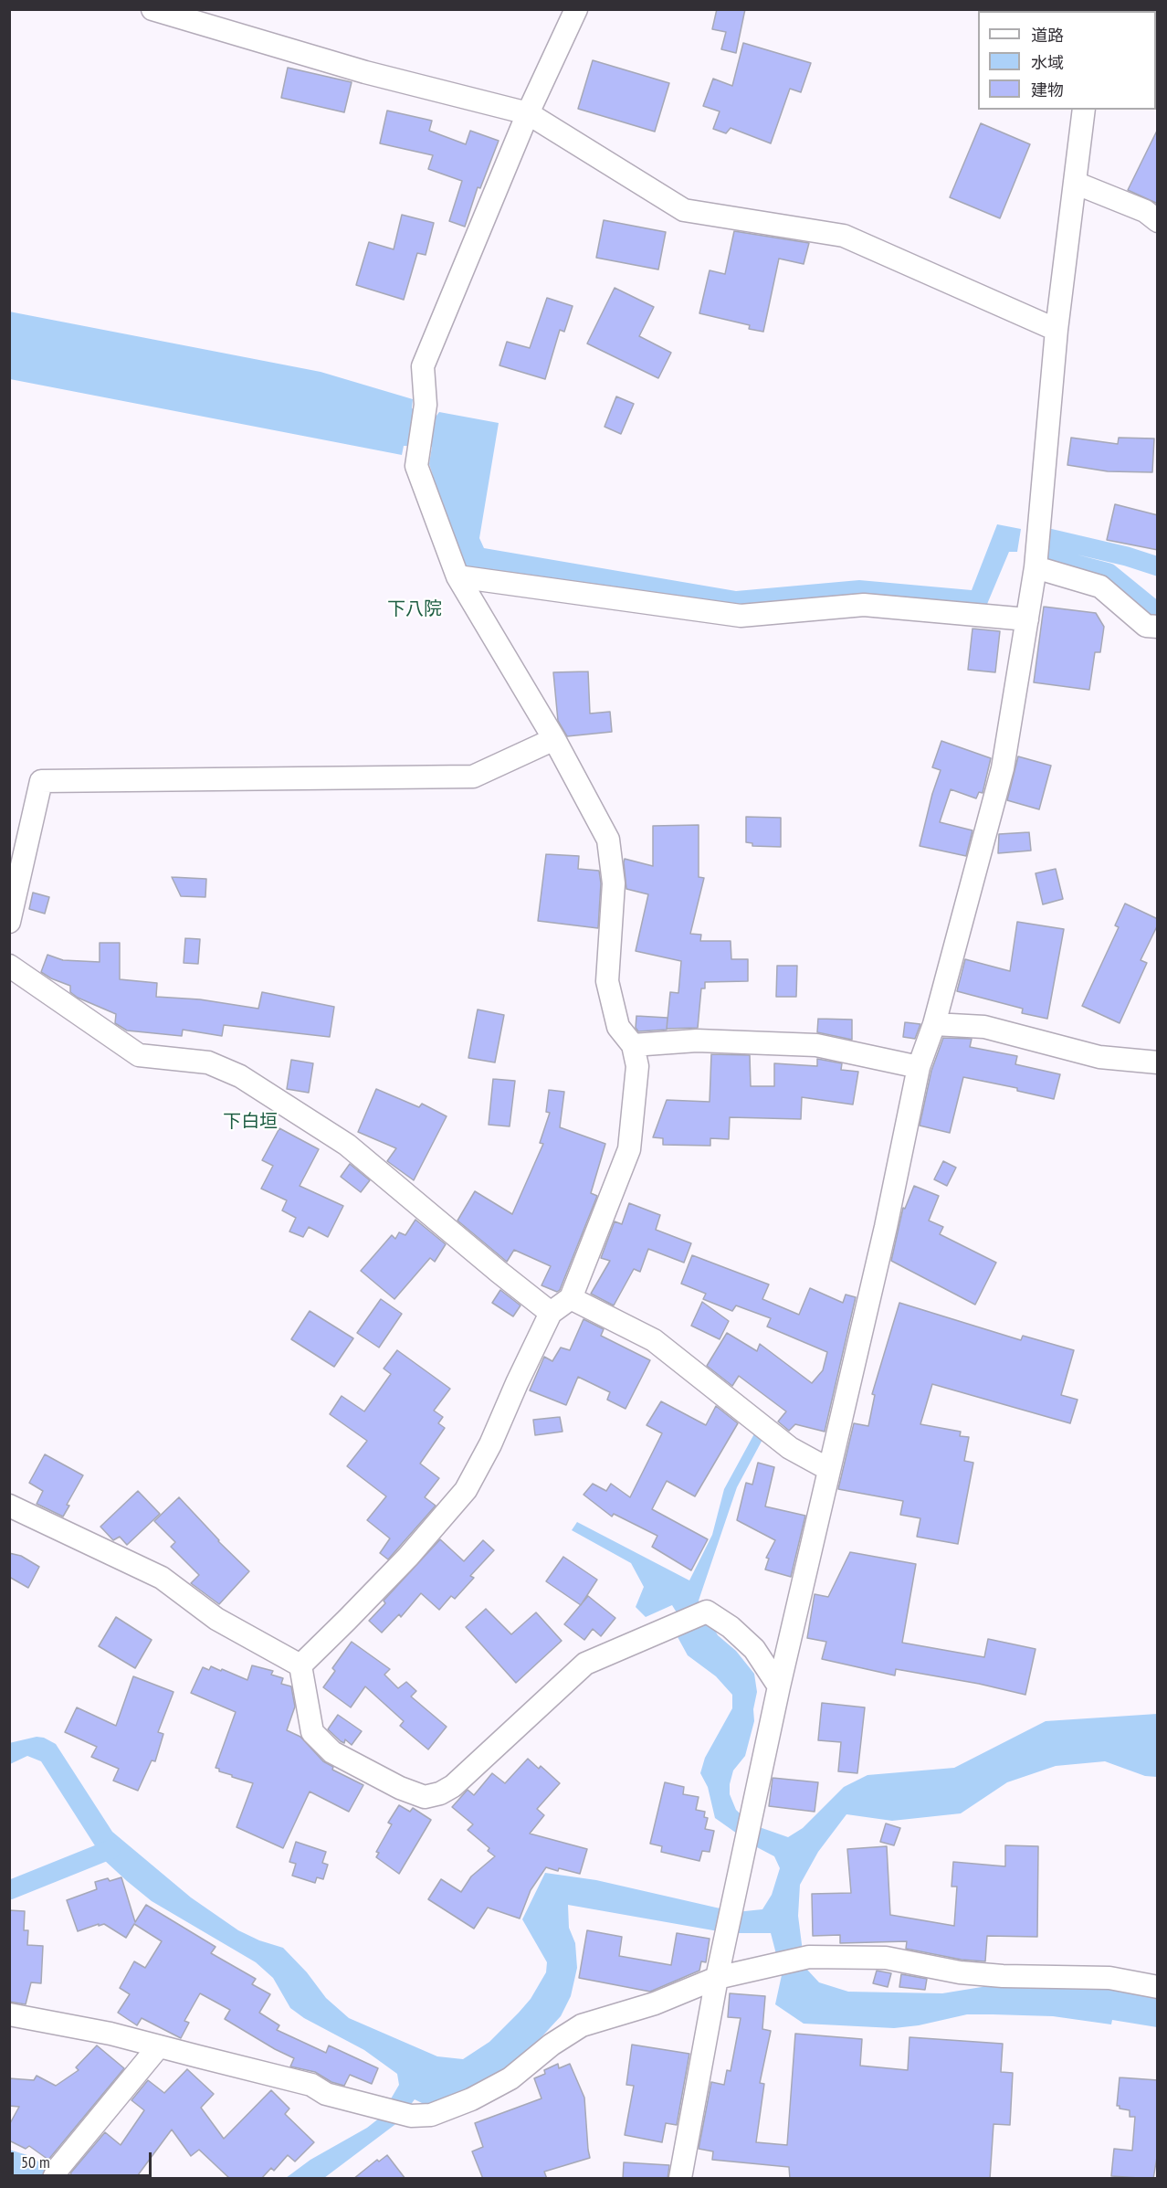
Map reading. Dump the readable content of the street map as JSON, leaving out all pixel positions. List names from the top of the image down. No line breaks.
{"districts":["下八院","下白垣"],"legend":["道路","水域","建物"],"scale_bar":"50 m"}
